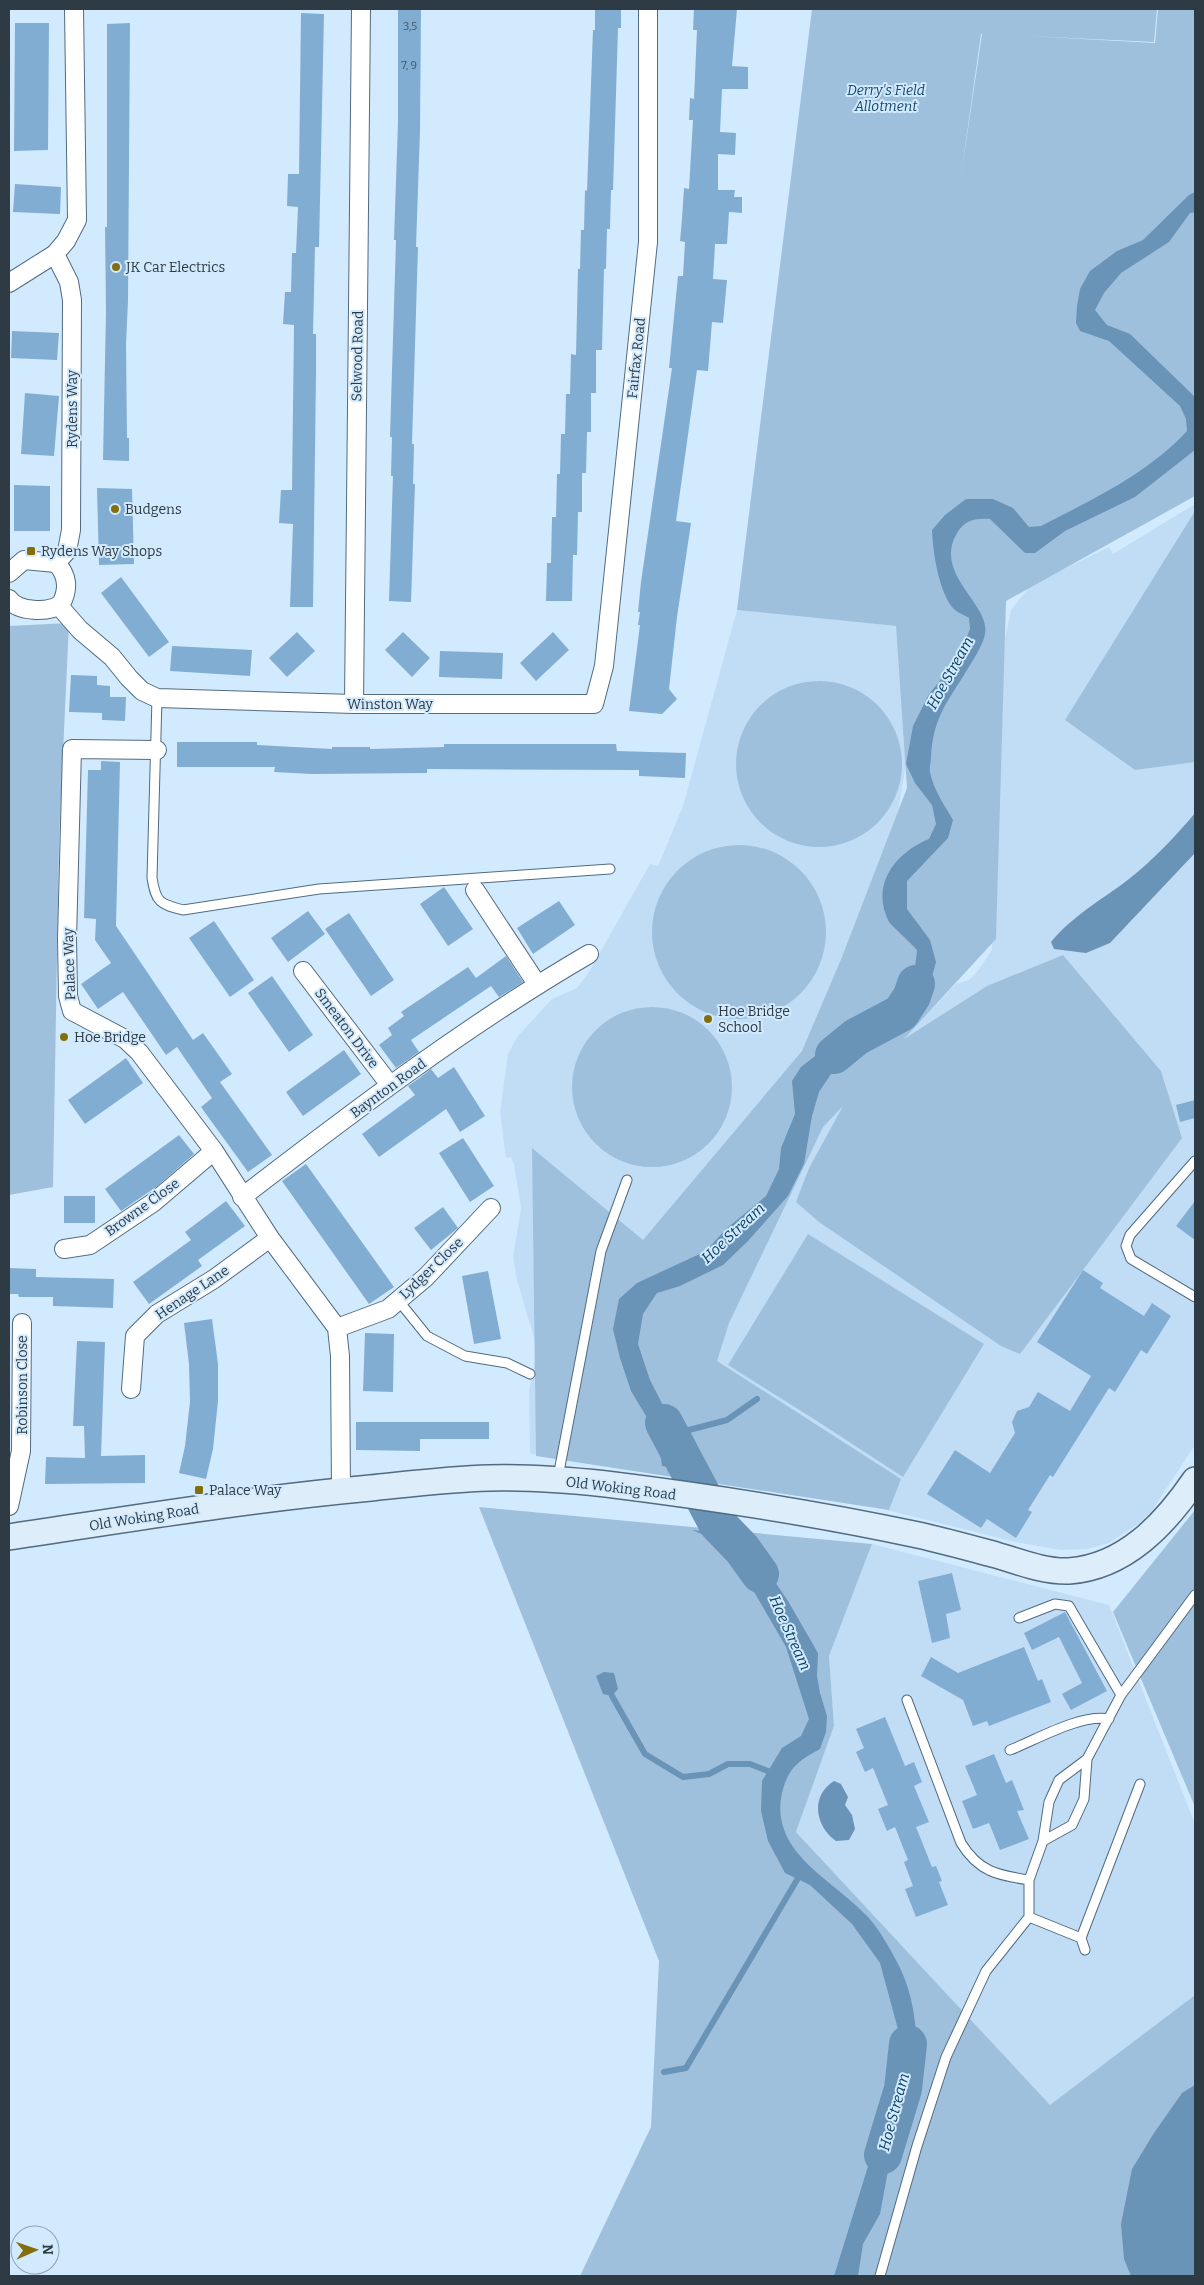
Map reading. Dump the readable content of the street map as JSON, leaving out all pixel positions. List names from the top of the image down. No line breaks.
{"streets":{"main road":["Old Woking Road"],"street":["Selwood Road","Fairfax Road","Rydens Way","Winston Way","Palace Way","Smeaton Drive","Baynton Road","Browne Close","Lydger Close","Henage Lane","Robinson Close"]},"crossings":[["Selwood Road","Winston Way"],["Fairfax Road","Winston Way"],["Palace Way","Baynton Road"],["Palace Way","Browne Close"],["Palace Way","Lydger Close"],["Palace Way","Henage Lane"],["Smeaton Drive","Baynton Road"]],"water":["Hoe Stream"],"parks":["Derry's Field Allotment"],"places":{"other":["JK Car Electrics","Budgens","Hoe Bridge School","Hoe Bridge"],"transit":["Rydens Way Shops","Palace Way"]},"house_numbers":["3,5","7, 9"],"north":"right"}
